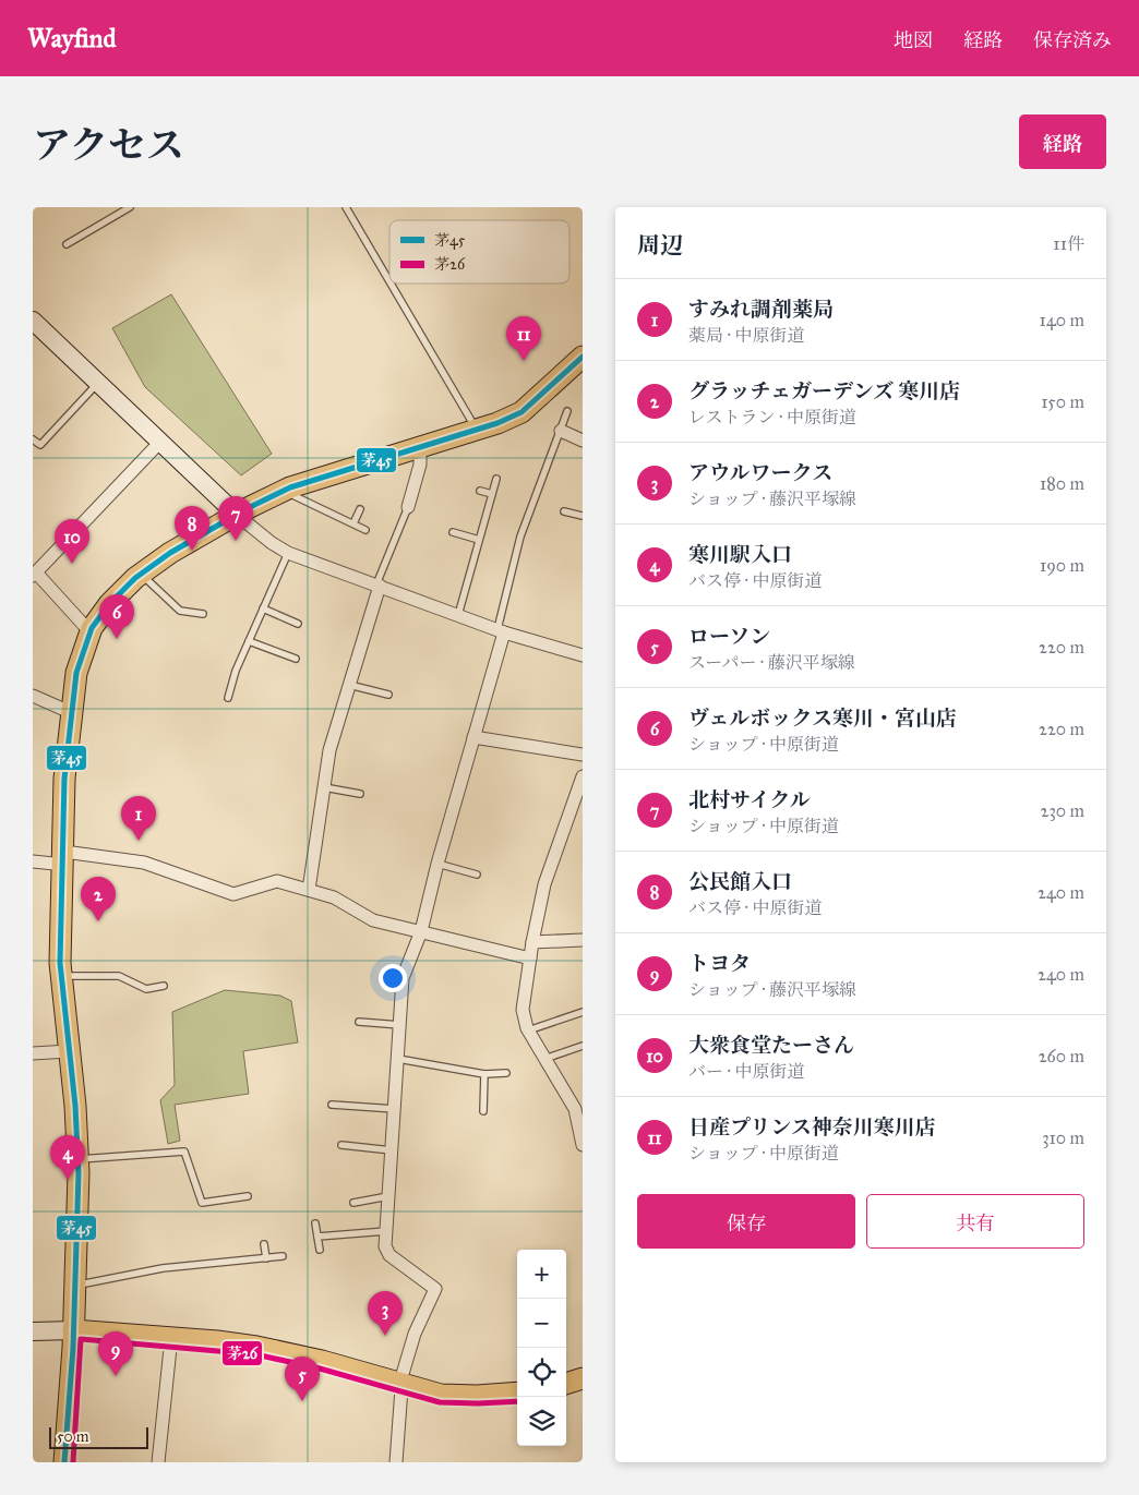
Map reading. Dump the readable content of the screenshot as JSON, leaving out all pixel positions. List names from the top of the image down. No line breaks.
{"lines":["transit line 茅45","transit line 茅26"],"legend":["茅45","茅26"],"scale_bar":"50 m","page":{"header":"Wayfind","nav":["地図","経路","保存済み"],"title":"アクセス","buttons":["経路",["保存","共有"]],"heading":["周辺","11件"],"list":[{"mark":"1","name":"すみれ調剤薬局","note":"薬局 · 中原街道","value":"140 m"},{"mark":"2","name":"グラッチェガーデンズ 寒川店","note":"レストラン · 中原街道","value":"150 m"},{"mark":"3","name":"アウルワークス","note":"ショップ · 藤沢平塚線","value":"180 m"},{"mark":"4","name":"寒川駅入口","note":"バス停 · 中原街道","value":"190 m"},{"mark":"5","name":"ローソン","note":"スーパー · 藤沢平塚線","value":"220 m"},{"mark":"6","name":"ヴェルボックス寒川・宮山店","note":"ショップ · 中原街道","value":"220 m"},{"mark":"7","name":"北村サイクル","note":"ショップ · 中原街道","value":"230 m"},{"mark":"8","name":"公民館入口","note":"バス停 · 中原街道","value":"240 m"},{"mark":"9","name":"トヨタ","note":"ショップ · 藤沢平塚線","value":"240 m"},{"mark":"10","name":"大衆食堂たーさん","note":"バー · 中原街道","value":"260 m"},{"mark":"11","name":"日産プリンス神奈川寒川店","note":"ショップ · 中原街道","value":"310 m"}],"pins":["11","7","8","10","6","1","2","4","3","9","5"],"map_buttons":["+","−"],"scale":"50 m"}}
